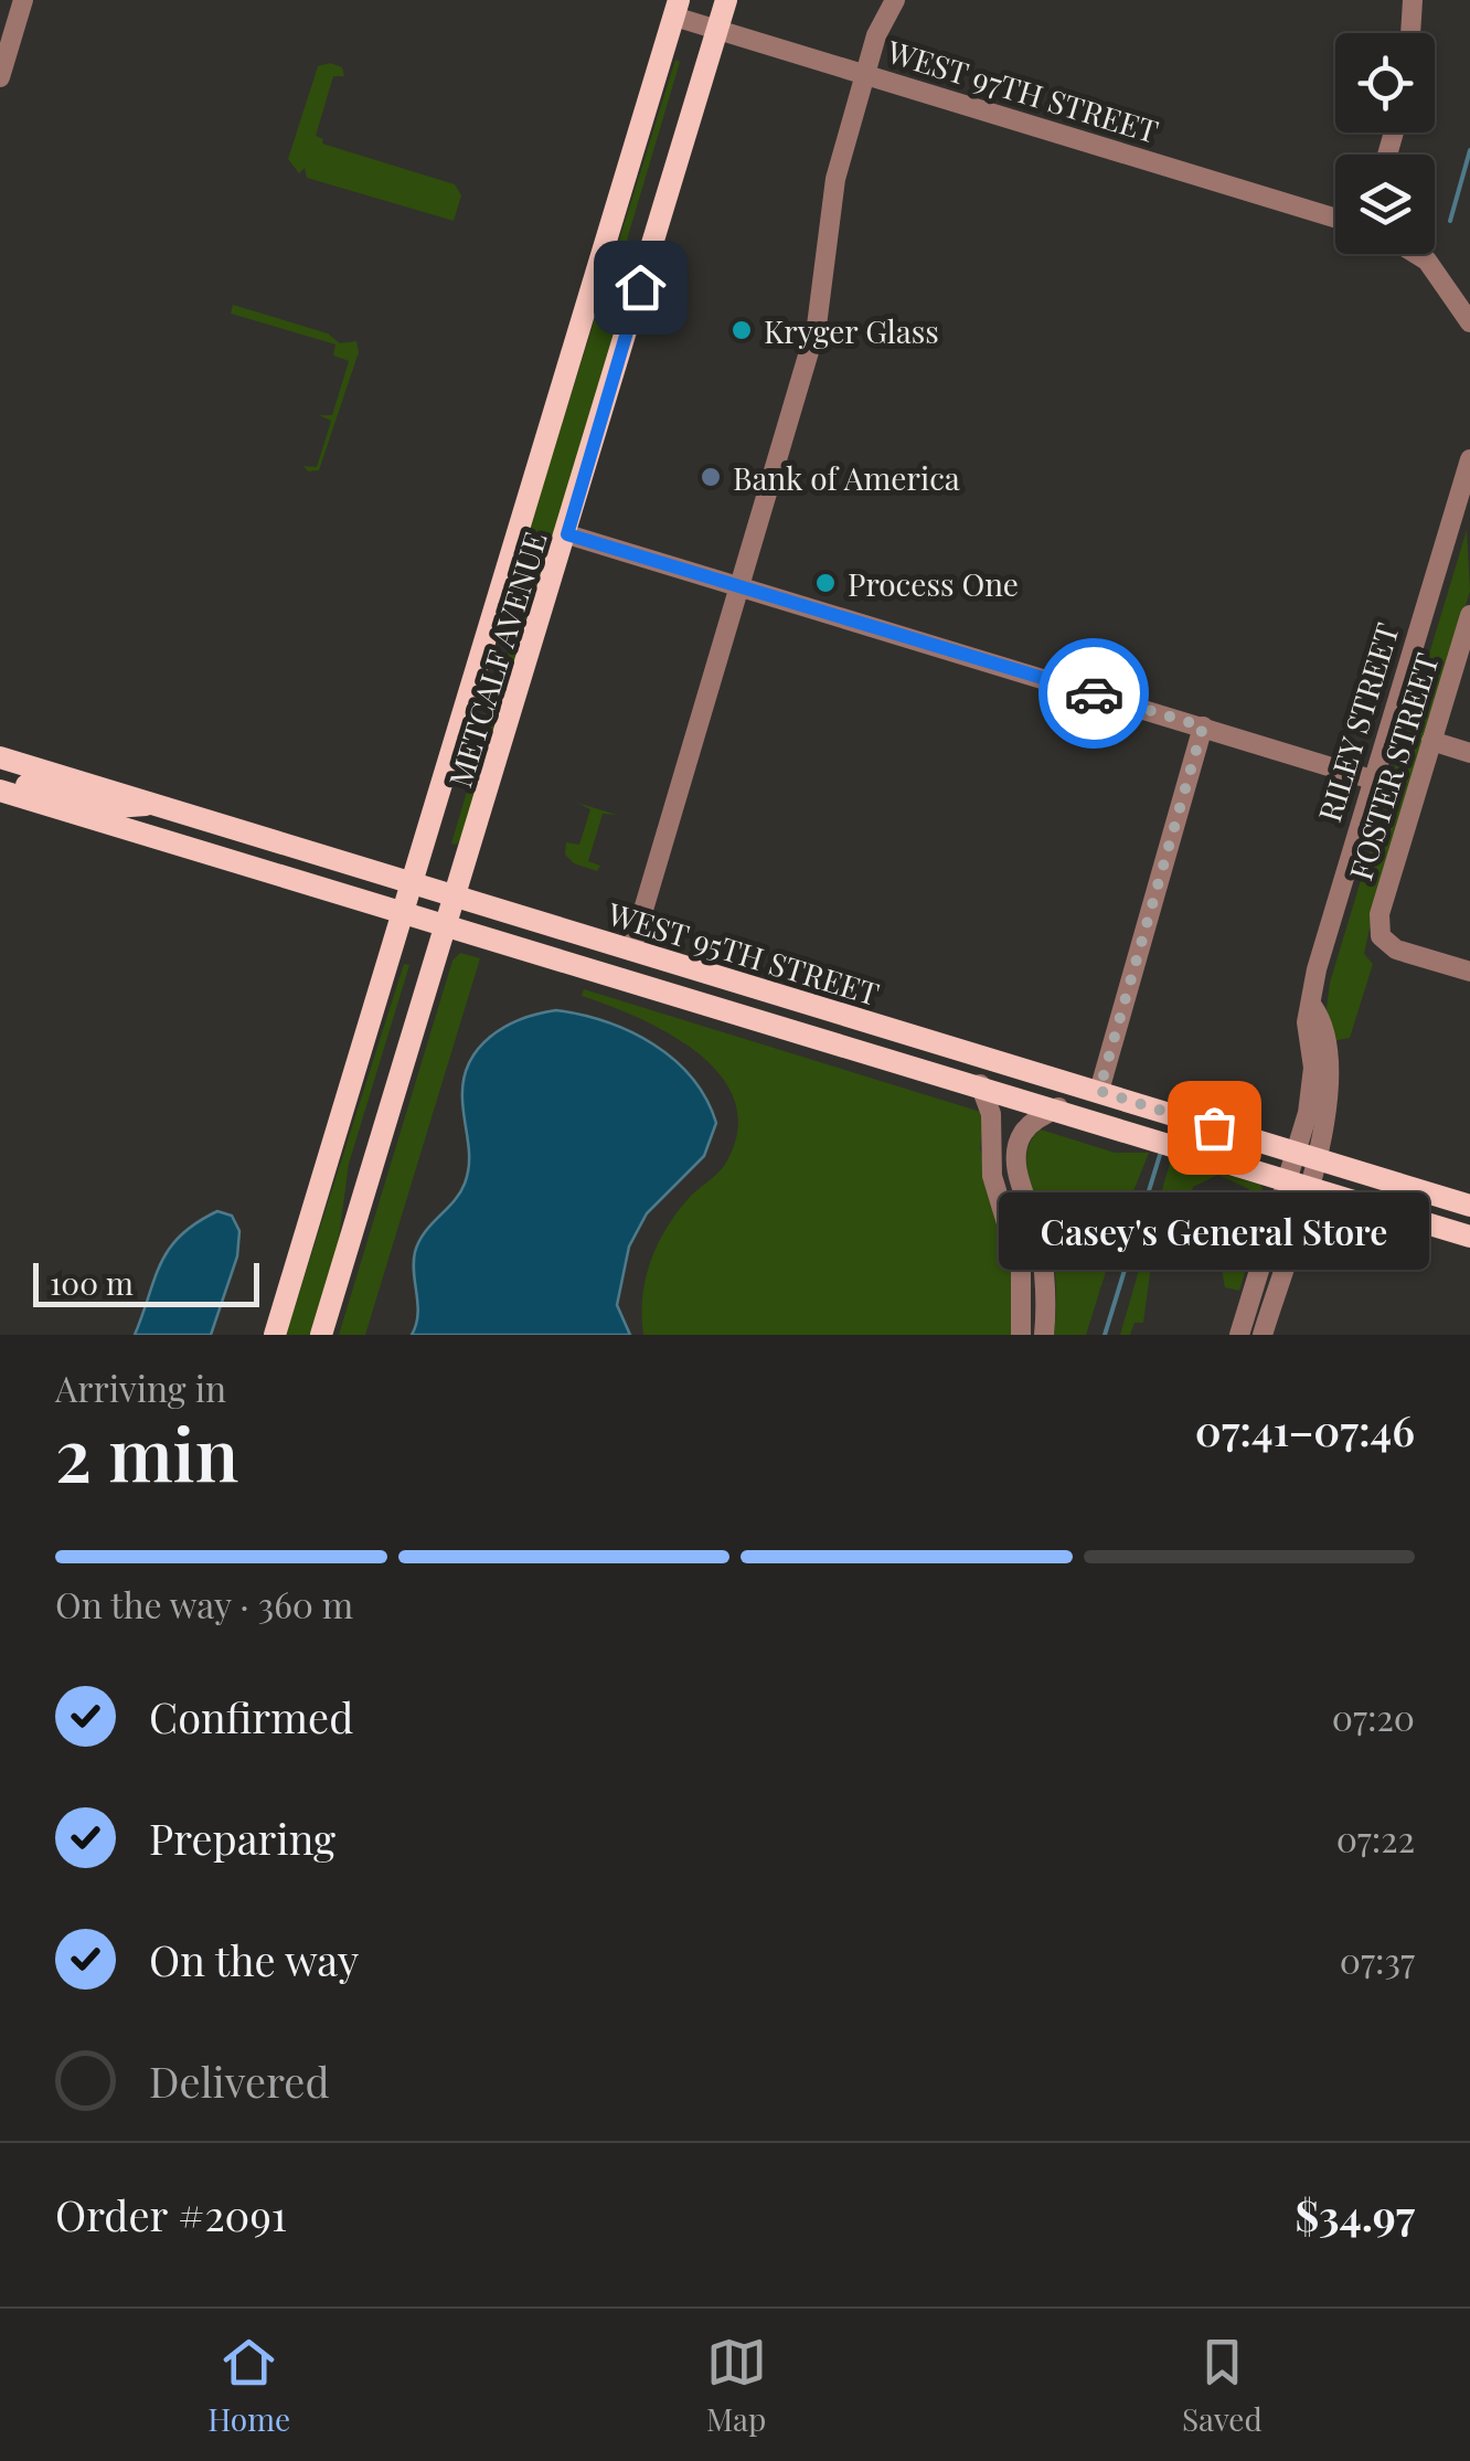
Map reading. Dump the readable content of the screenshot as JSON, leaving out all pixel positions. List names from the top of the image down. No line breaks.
{"streets":{"main road":["METCALF AVENUE","WEST 95TH STREET"],"street":["WEST 97TH STREET","RILEY STREET","FOSTER STREET"]},"crossings":[["WEST 97TH STREET","METCALF AVENUE"],["METCALF AVENUE","WEST 95TH STREET"],["RILEY STREET","WEST 95TH STREET"]],"places":["Kryger Glass","Bank of America","Process One","Casey's General Store"],"scale_bar":"100 m","page":{"bubble":"Casey's General Store","scale":"100 m","heading":["2 min","Arriving in","07:41–07:46"],"panel":["Order #2091","$34.97"],"bar":"On the way · 360 m","list":[["Confirmed","07:20"],["Preparing","07:22"],["On the way","07:37"],"Delivered"],"tabs":["Home","Map","Saved"]}}
